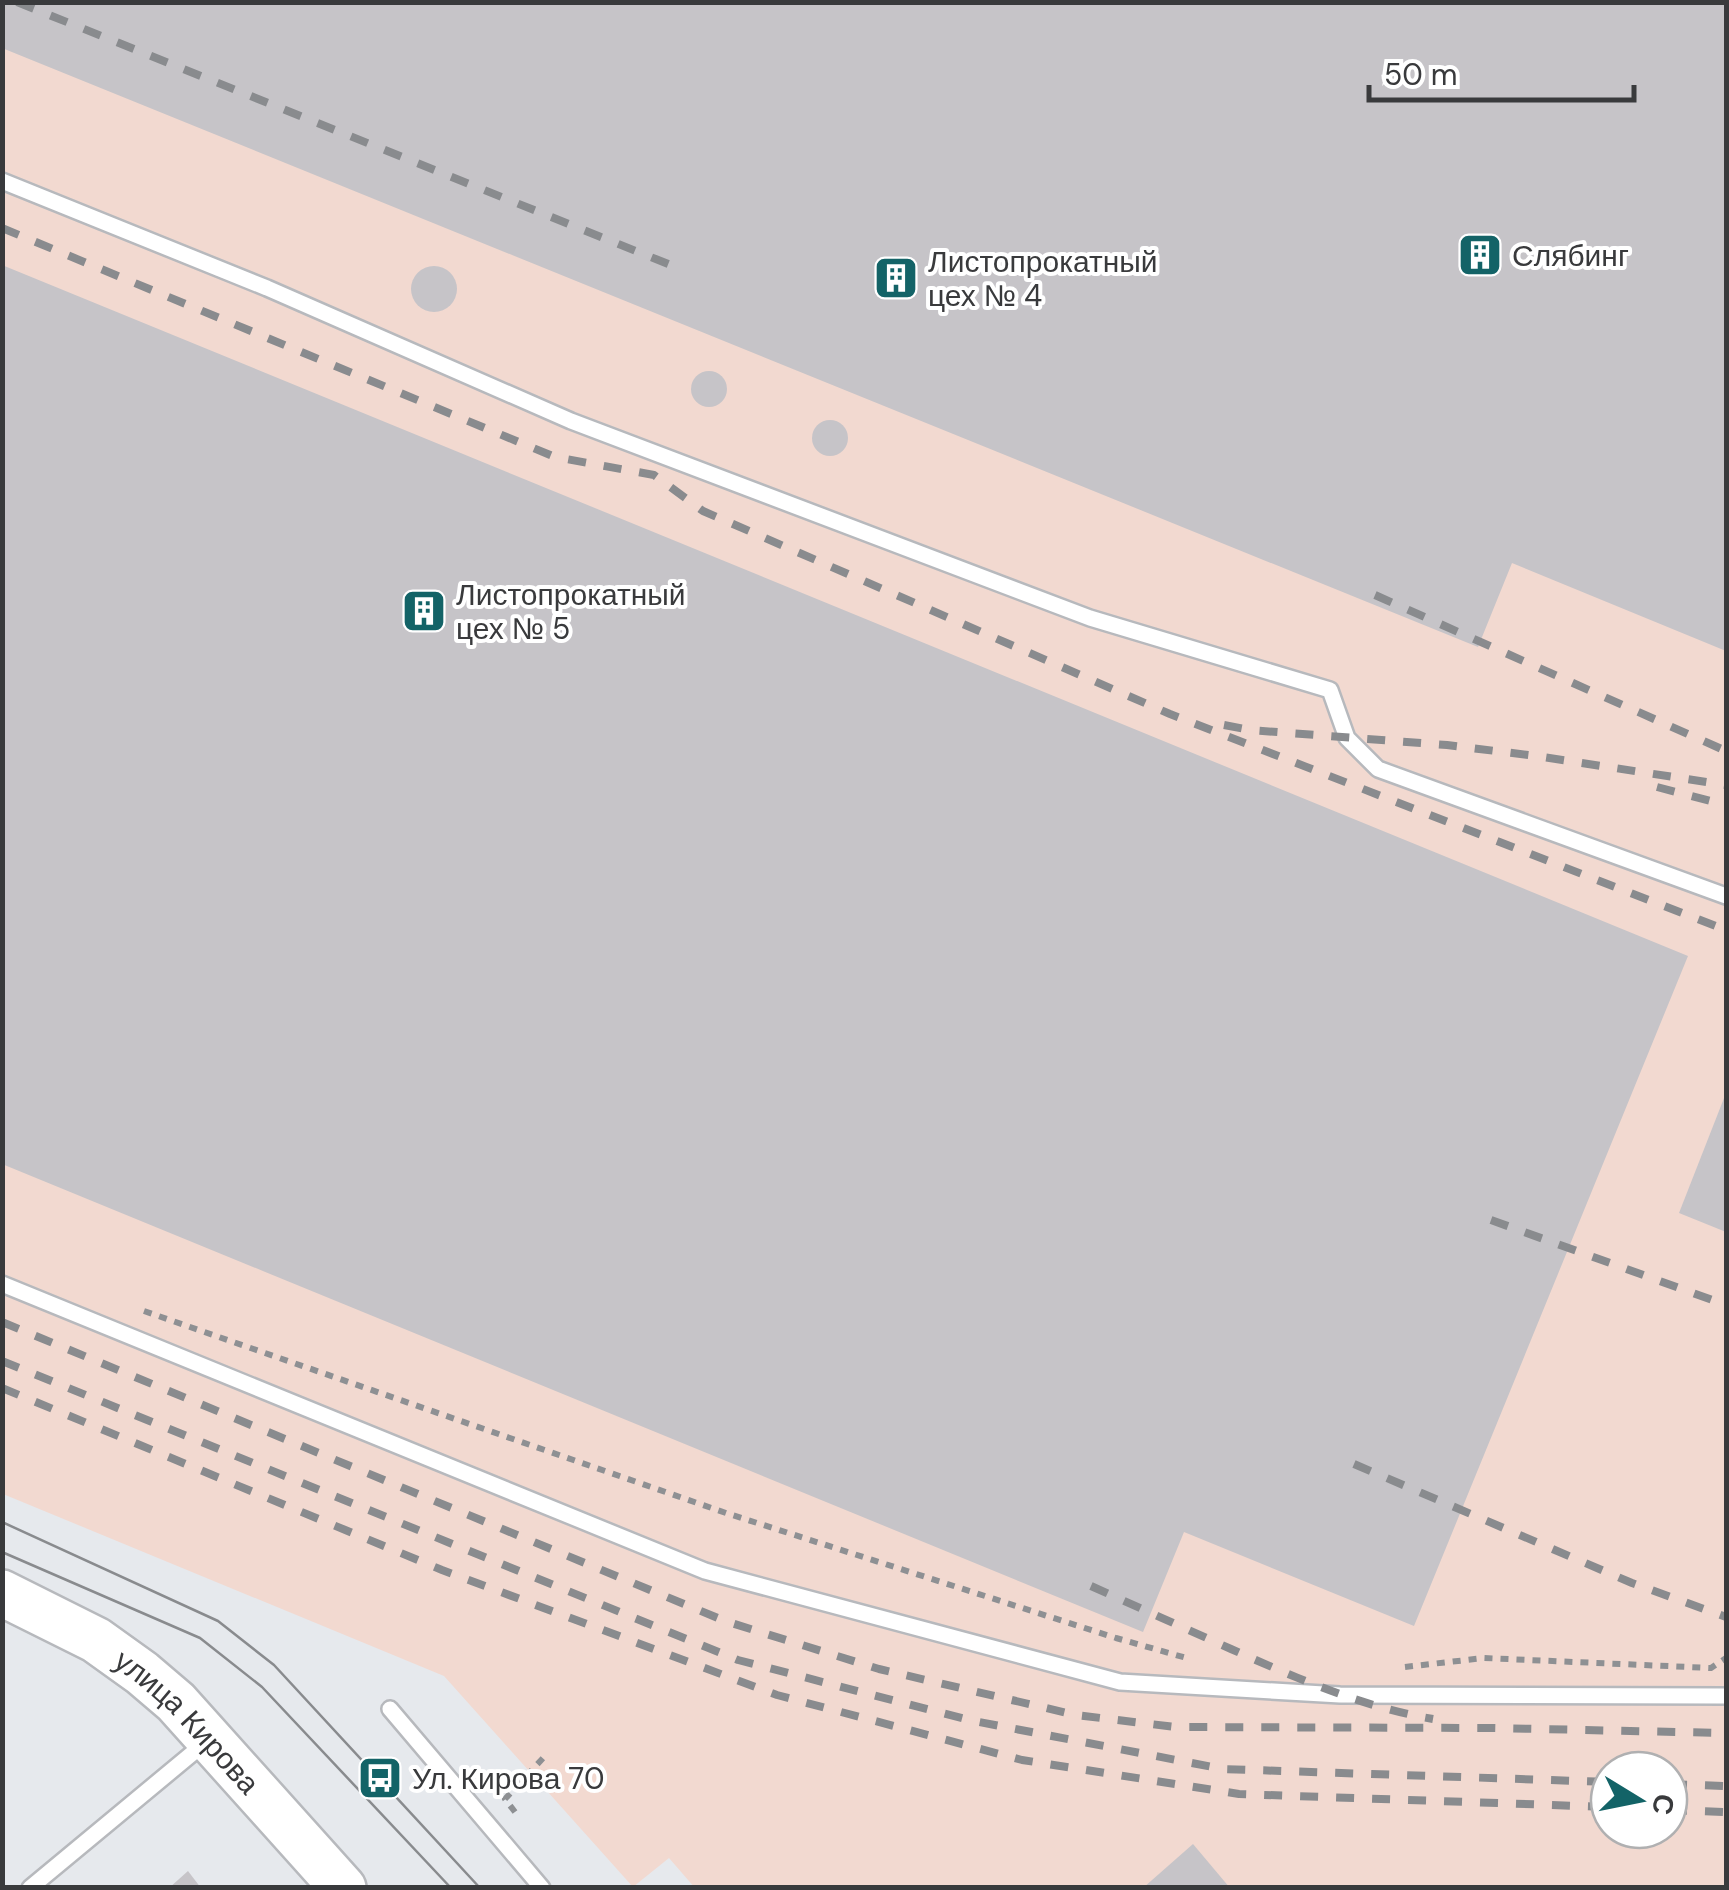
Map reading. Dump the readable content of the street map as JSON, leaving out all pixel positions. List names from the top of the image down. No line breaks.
{"streets":{"main road":["улица Кирова"]},"places":{"building":["Слябинг","Листопрокатный цех № 4","Листопрокатный цех № 5"],"bus stop":["Ул. Кирова 70"]},"scale_bar":"50 m","north":"right"}
